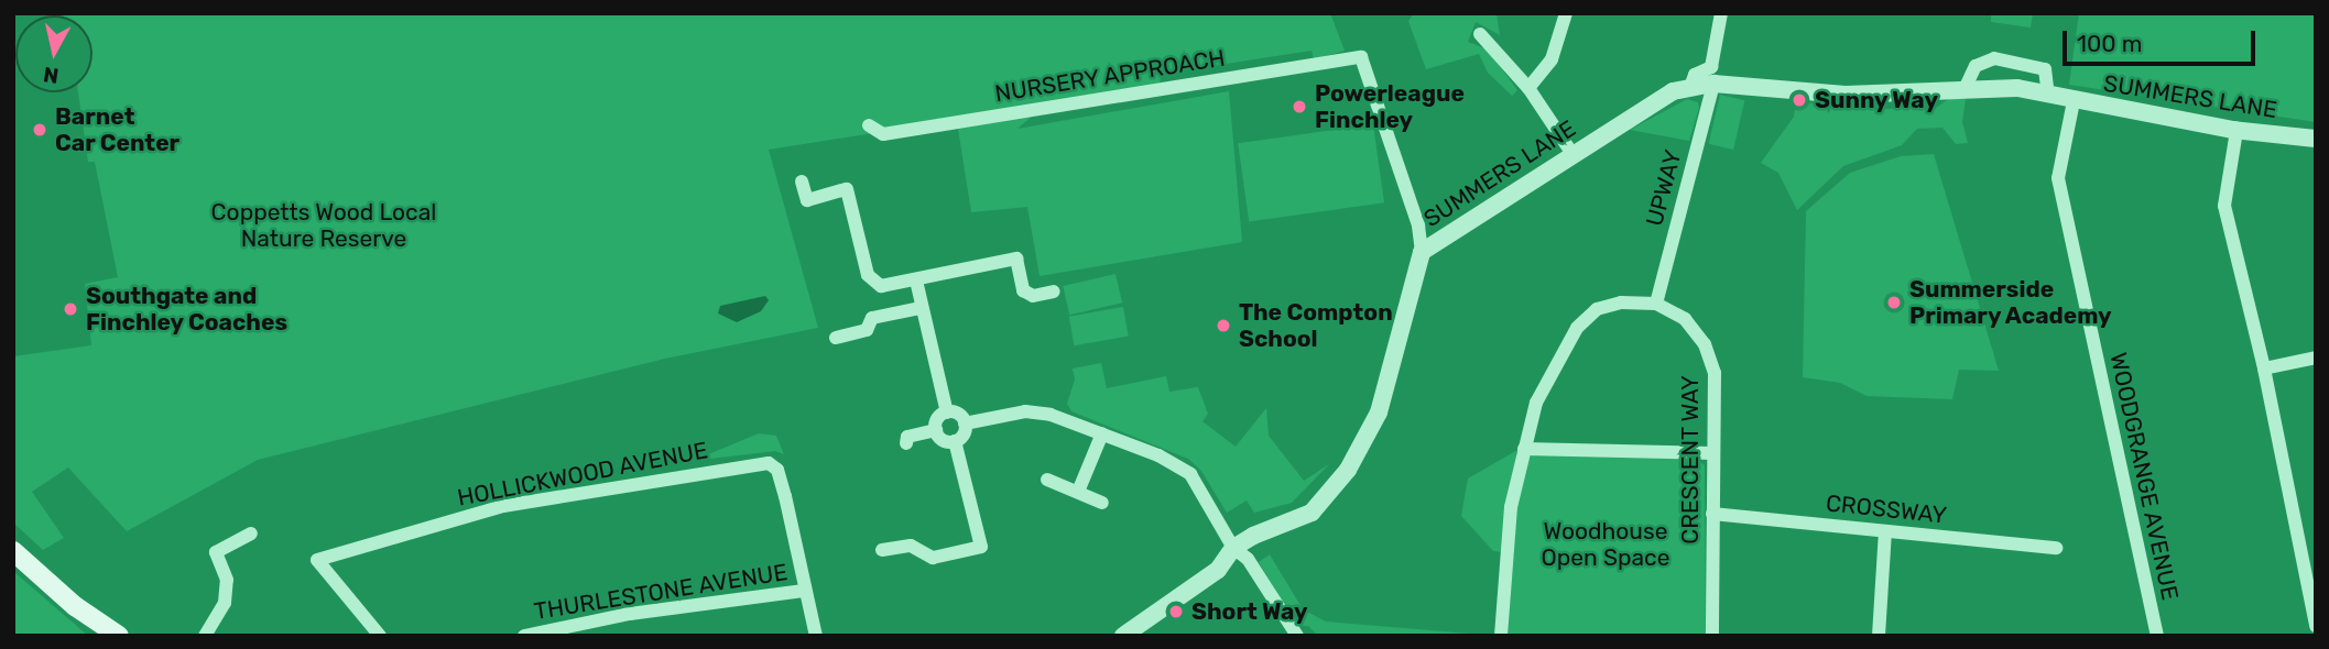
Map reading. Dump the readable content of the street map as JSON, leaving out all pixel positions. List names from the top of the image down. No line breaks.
{"streets":{"street":["NURSERY APPROACH","SUMMERS LANE","UPWAY","CRESCENT WAY","HOLLICKWOOD AVENUE","WOODGRANGE AVENUE","CROSSWAY","THURLESTONE AVENUE"]},"crossings":[["NURSERY APPROACH","SUMMERS LANE"],["SUMMERS LANE","UPWAY"],["SUMMERS LANE","WOODGRANGE AVENUE"],["UPWAY","CRESCENT WAY"],["CRESCENT WAY","CROSSWAY"],["HOLLICKWOOD AVENUE","THURLESTONE AVENUE"]],"parks":["Coppetts Wood Local Nature Reserve","Woodhouse Open Space"],"places":["Sunny Way","Powerleague Finchley","Barnet Car Center","Summerside Primary Academy","Southgate and Finchley Coaches","The Compton School","Short Way"],"scale_bar":"100 m","north":"bottom"}
